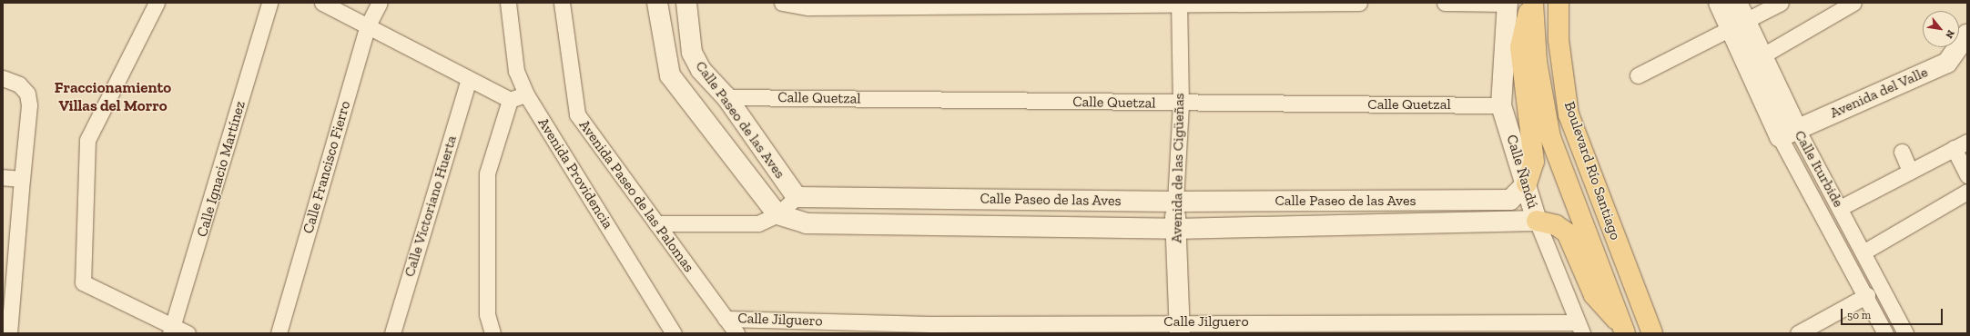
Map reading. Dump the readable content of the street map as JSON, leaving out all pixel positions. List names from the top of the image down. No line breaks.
{"streets":{"main road":["Boulevard Río Santiago"],"street":["Avenida del Valle","Calle Quetzal","Calle Paseo de las Aves","Calle Francisco Fierro","Avenida de las Cigüeñas","Calle Ignacio Martínez","Calle Iturbide","Calle Ñandú","Avenida Providencia","Avenida Paseo de las Palomas","Calle Victoriano Huerta","Calle Jilguero"]},"crossings":[["Avenida del Valle","Calle Iturbide"],["Calle Quetzal","Calle Paseo de las Aves"],["Calle Quetzal","Avenida de las Cigüeñas"],["Calle Quetzal","Calle Ñandú"],["Calle Paseo de las Aves","Avenida de las Cigüeñas"],["Calle Paseo de las Aves","Calle Ñandú"],["Avenida de las Cigüeñas","Calle Jilguero"],["Calle Ñandú","Calle Jilguero"],["Avenida Paseo de las Palomas","Calle Jilguero"]],"districts":["Fraccionamiento Villas del Morro"],"scale_bar":"50 m","north":"bottom right"}
